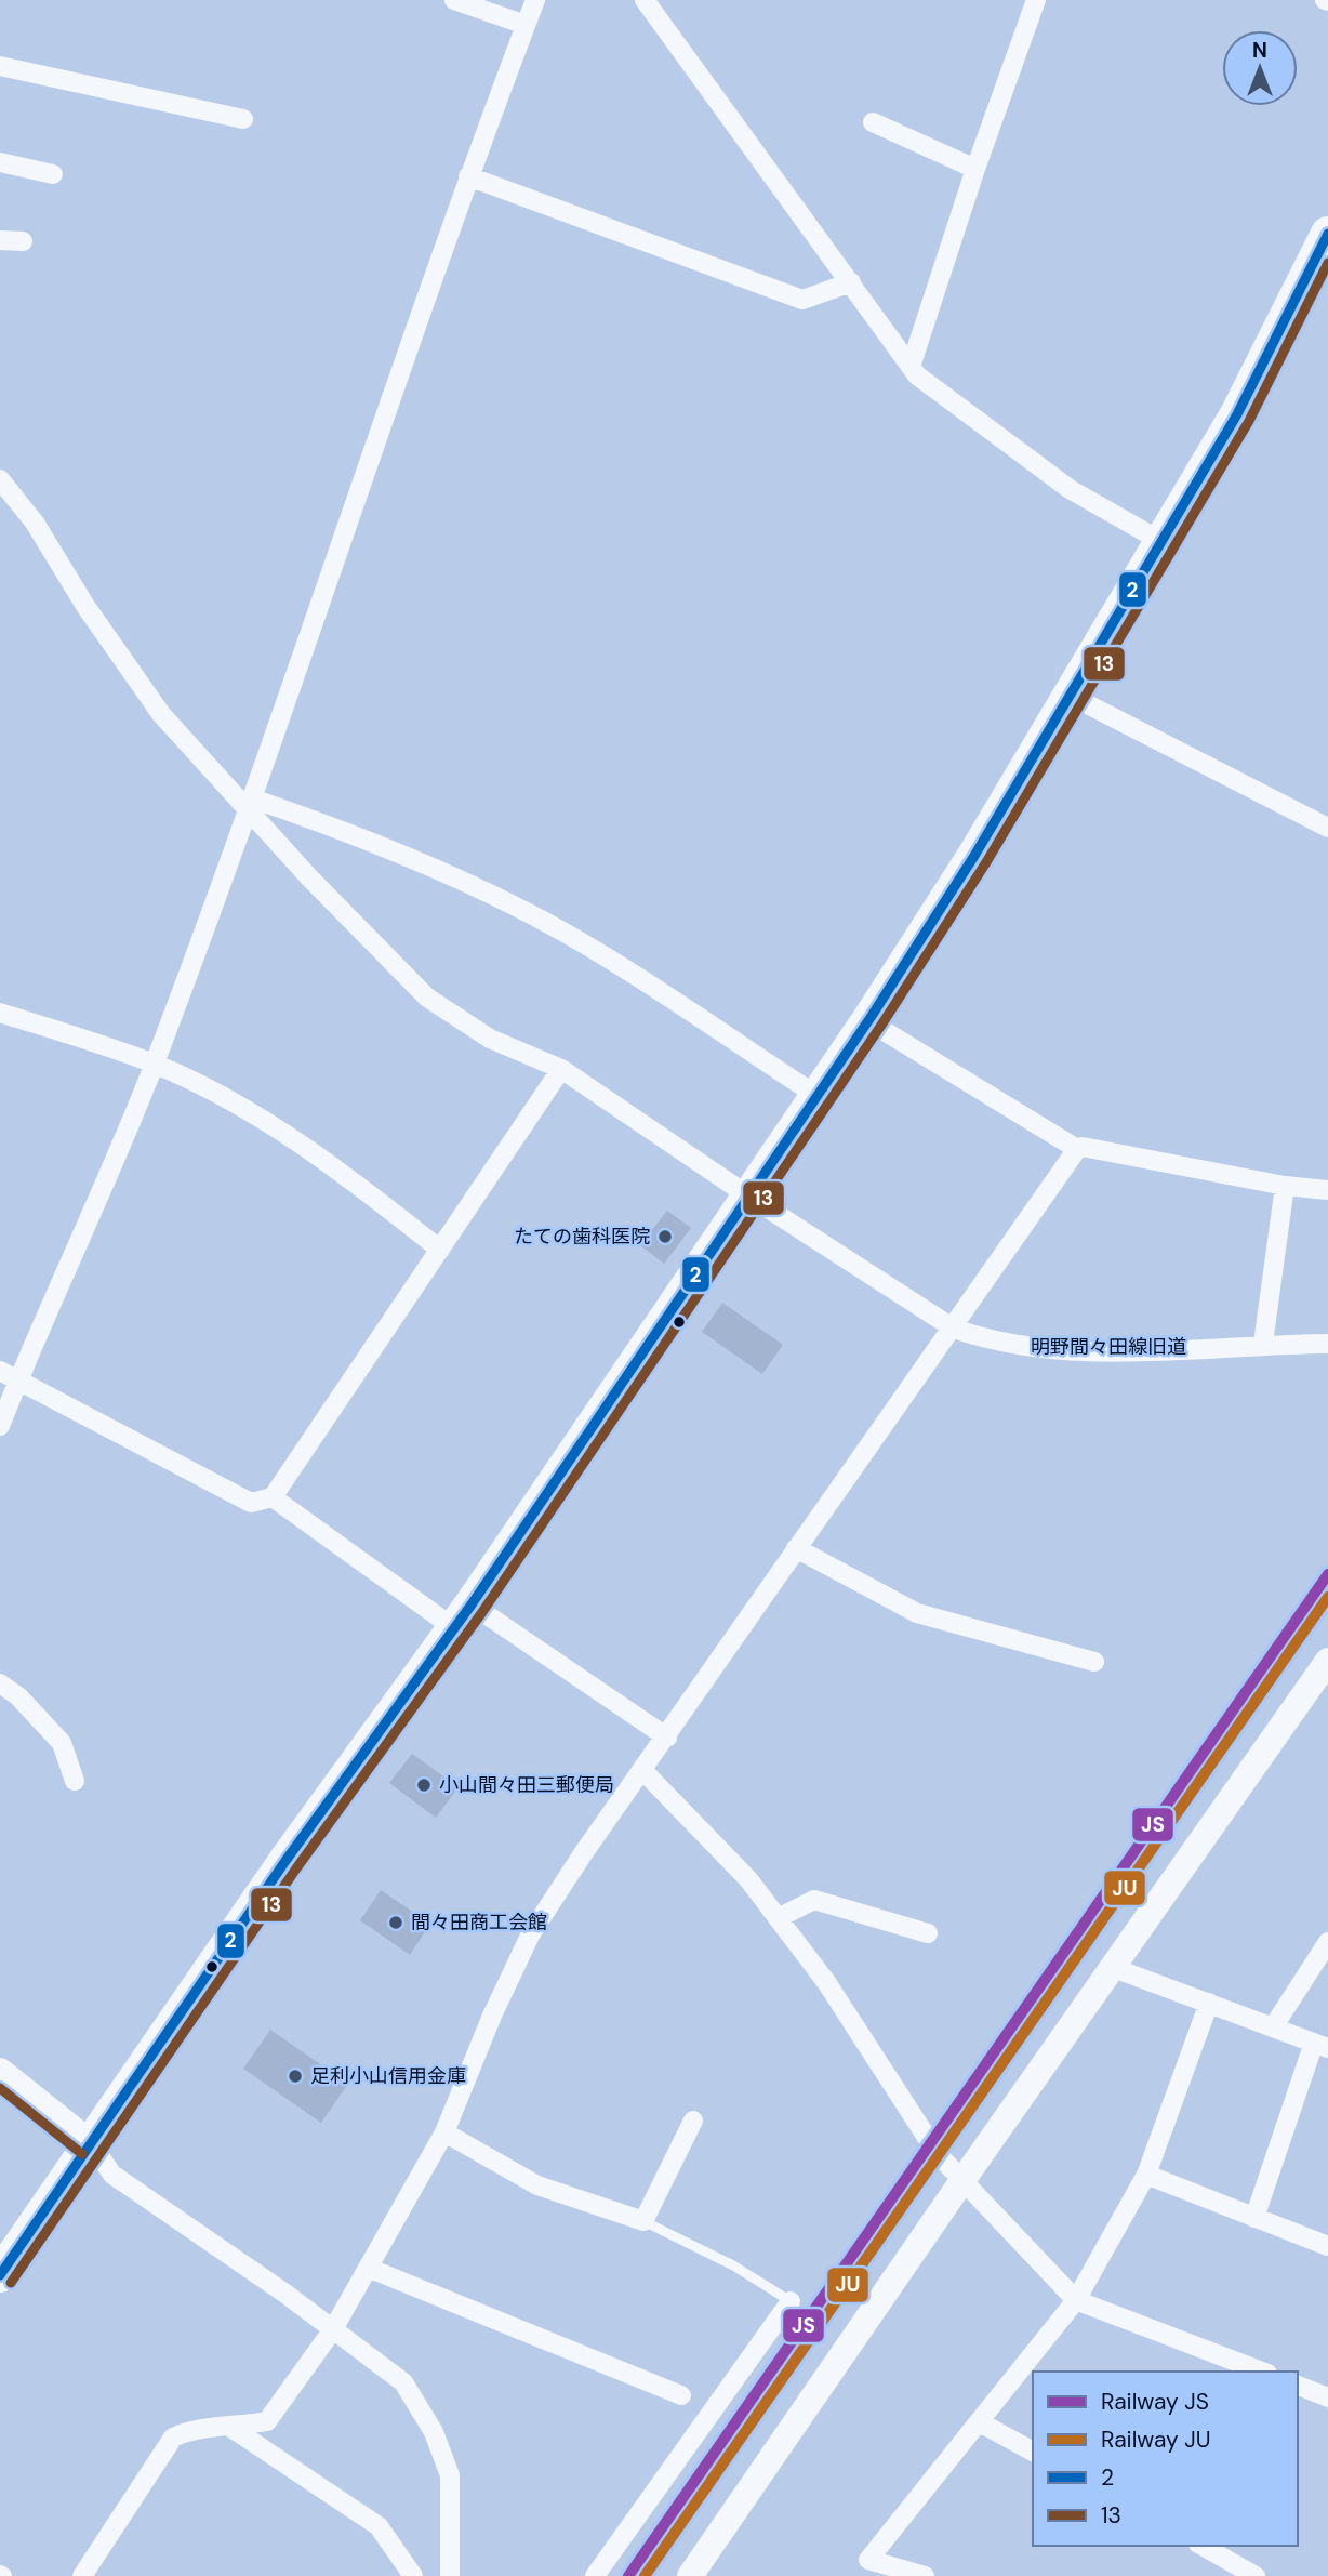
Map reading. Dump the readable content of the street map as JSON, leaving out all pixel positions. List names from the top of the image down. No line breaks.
{"streets":{"street":["明野間々田線旧道"]},"places":["たての歯科医院","小山間々田三郵便局","間々田商工会館","足利小山信用金庫"],"lines":["transit line 2","transit line 13","rail line JS","rail line JU"],"legend":["Railway JS","Railway JU","2","13"],"north":"top"}
